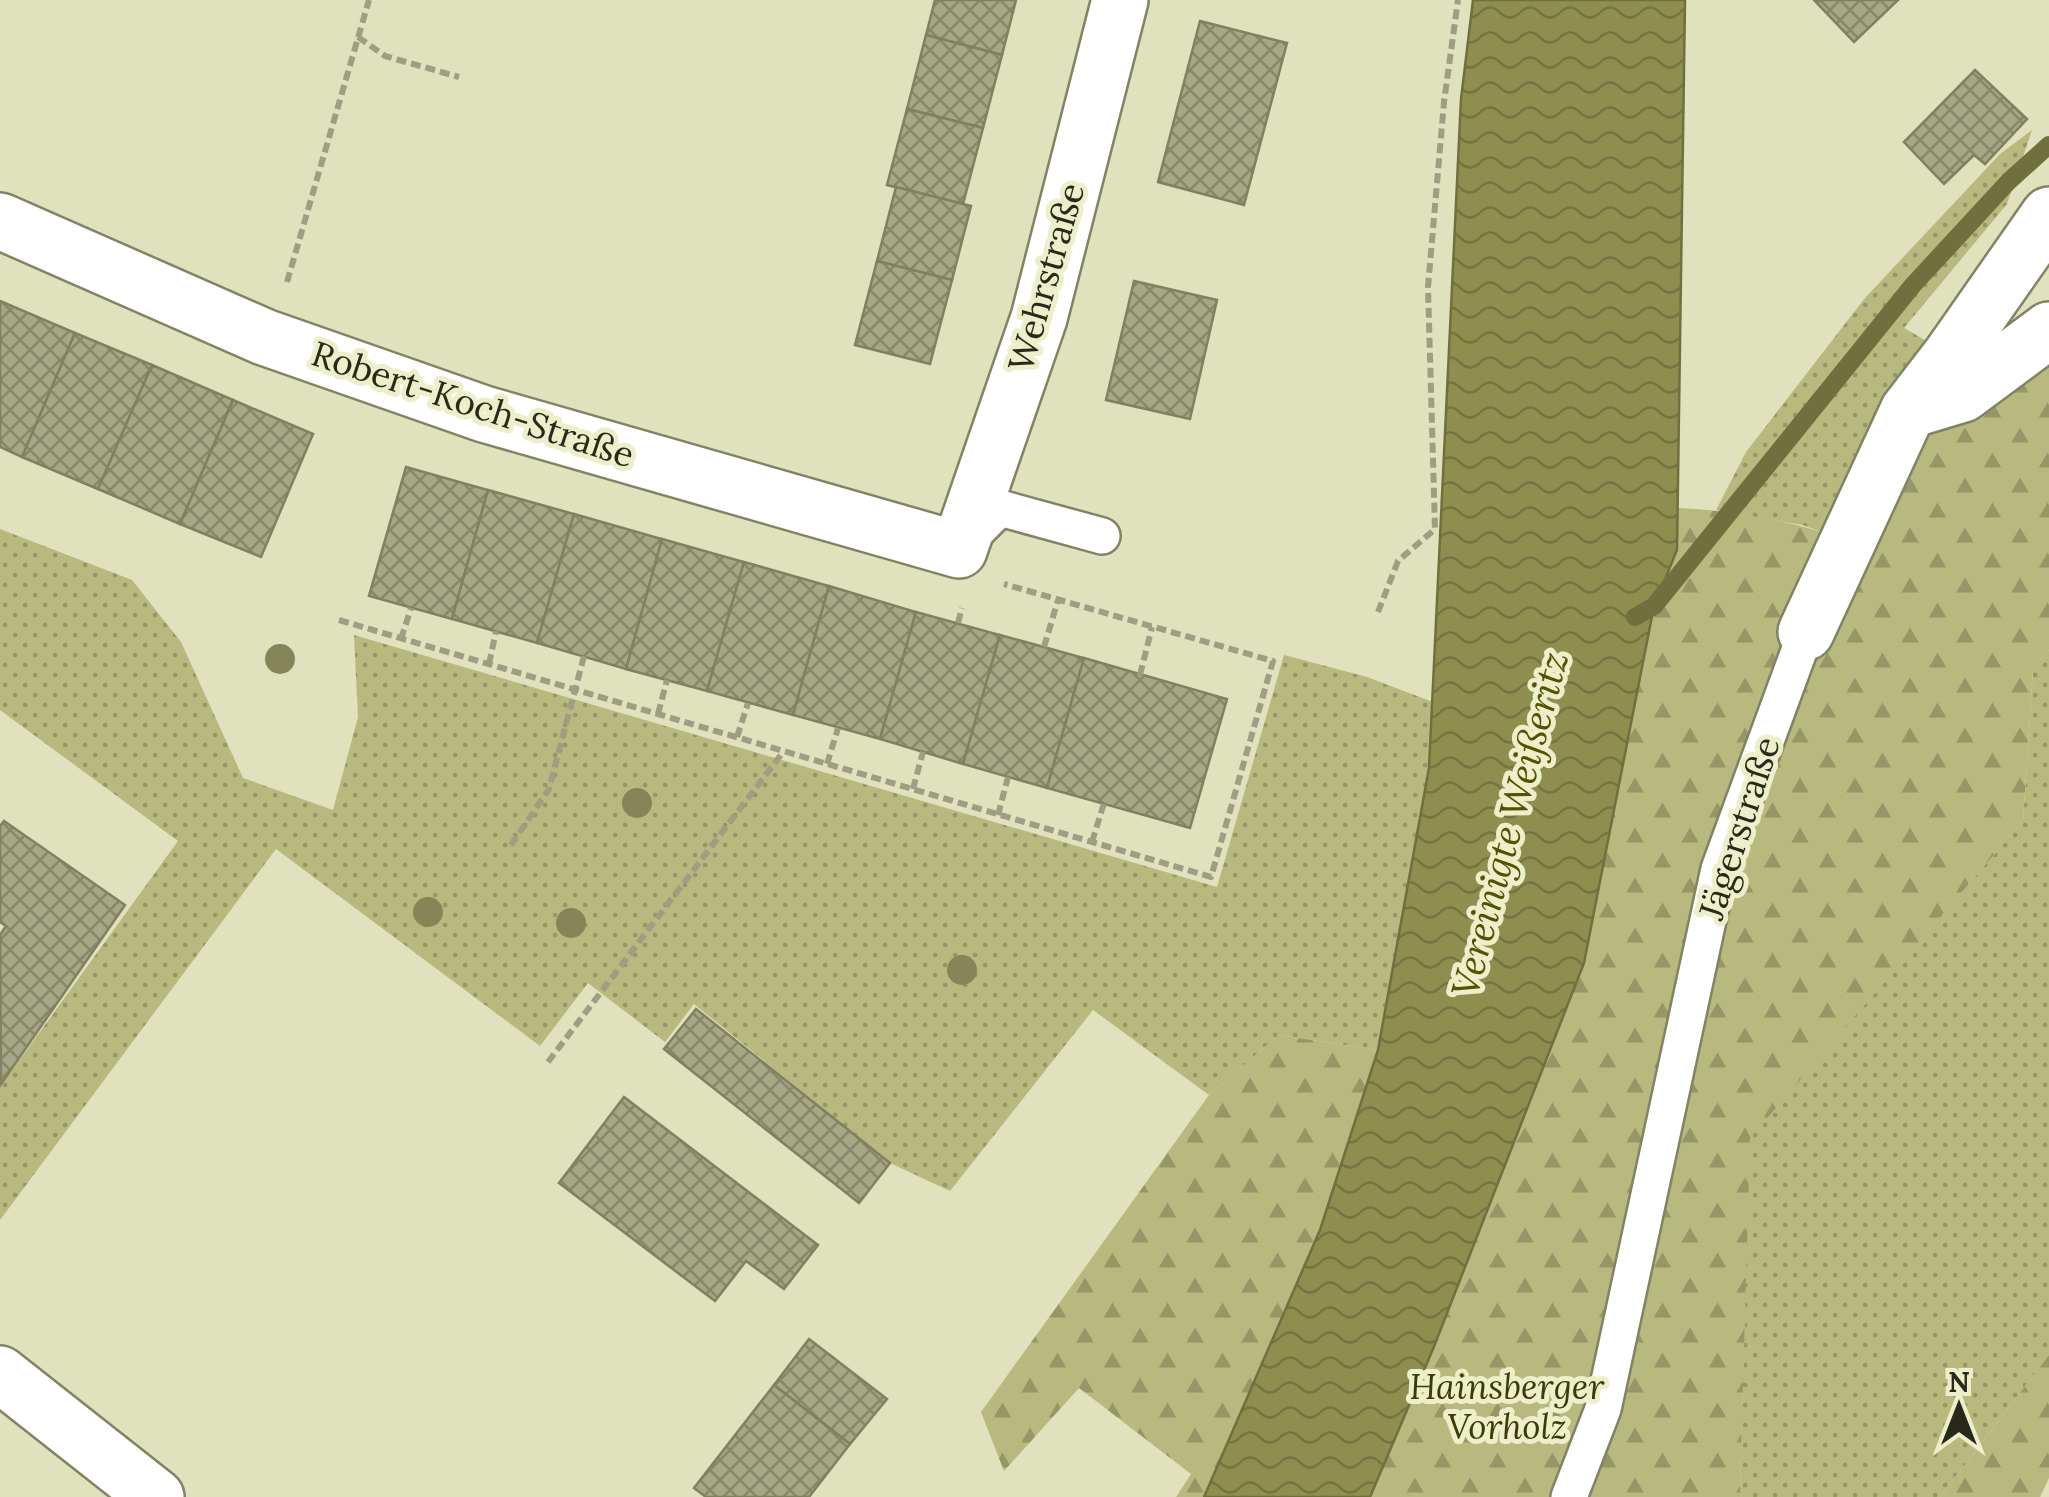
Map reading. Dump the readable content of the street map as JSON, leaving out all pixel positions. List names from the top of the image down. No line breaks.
{"streets":{"street":["Wehrstraße","Robert-Koch-Straße","Jägerstraße"]},"crossings":[["Wehrstraße","Robert-Koch-Straße"]],"water":["Vereinigte Weißeritz"],"parks":["Hainsberger Vorholz"],"north":"top"}
